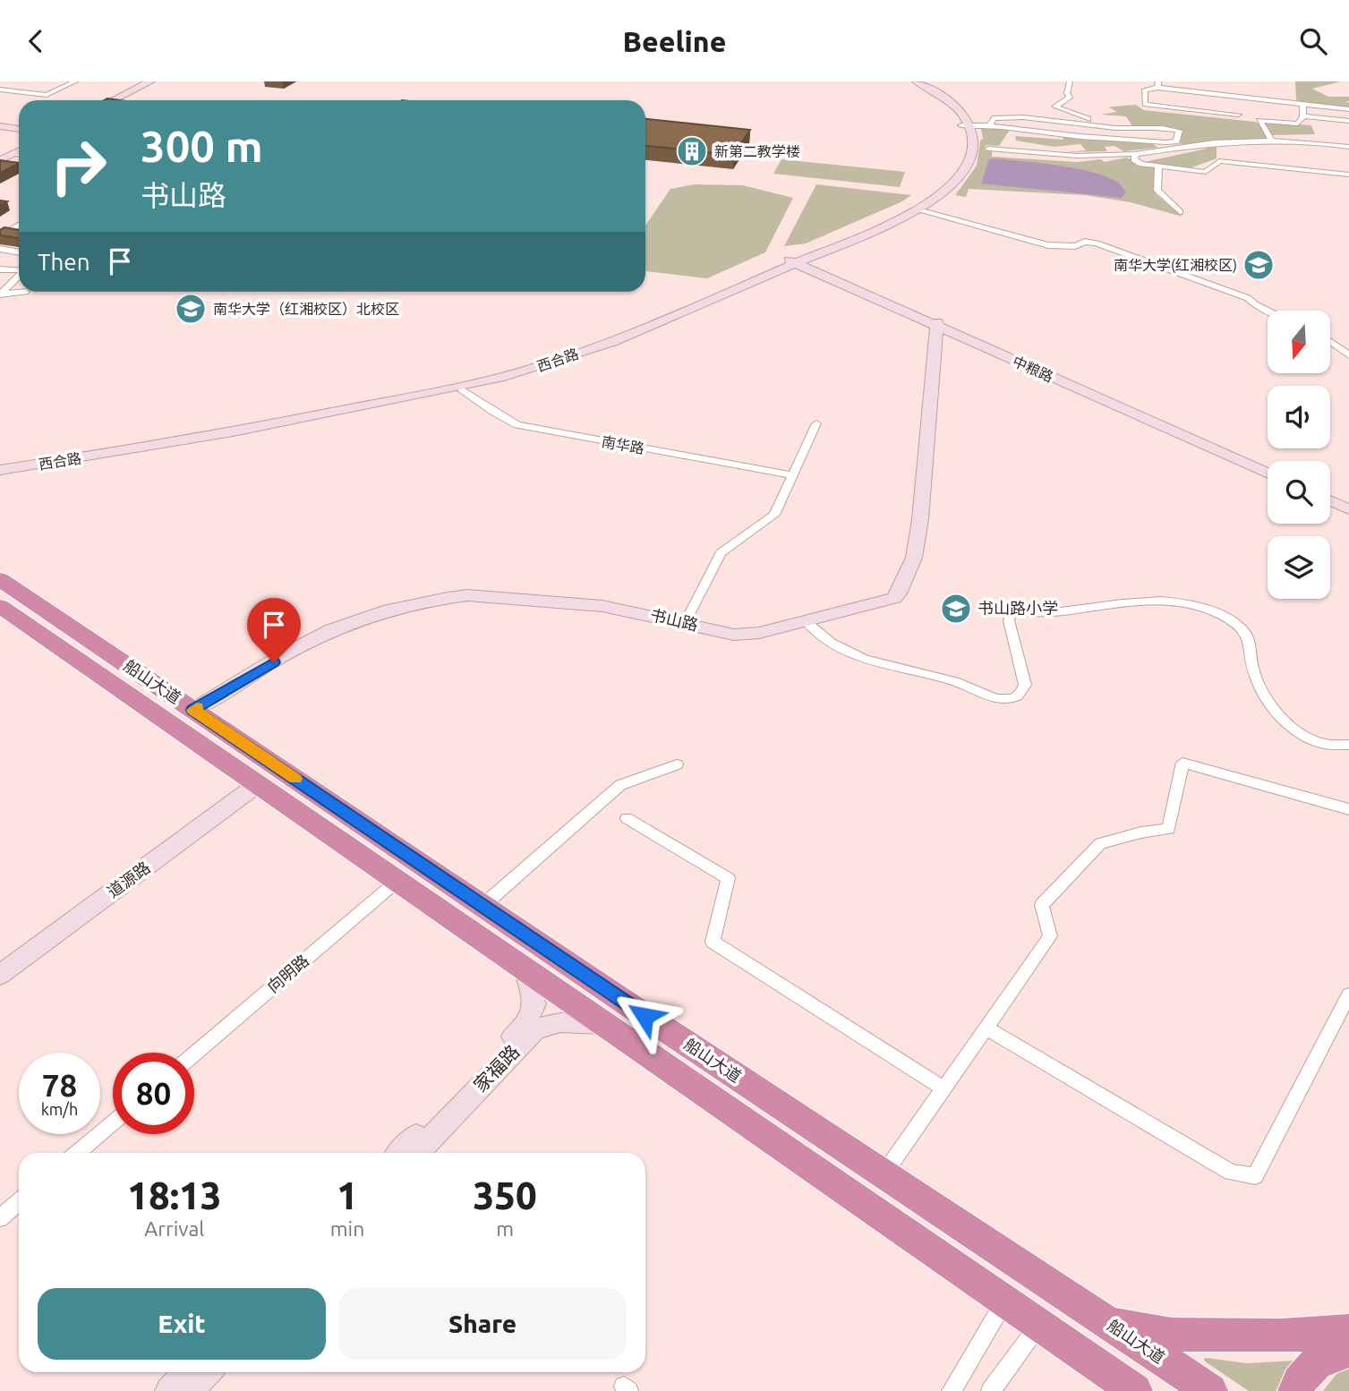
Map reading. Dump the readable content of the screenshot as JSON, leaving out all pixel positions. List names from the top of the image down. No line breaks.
{"streets":{"highway":["船山大道"],"main road":["西合路","中粮路","书山路","道源路","家福路"],"street":["南华路","向明路"]},"crossings":[["西合路","中粮路"],["中粮路","书山路"],["书山路","船山大道"],["船山大道","道源路"],["船山大道","向明路"],["船山大道","家福路"]],"places":{"building":["新第二教学楼"],"school or university":["南华大学(红湘校区)","南华大学（红湘校区）北校区","书山路小学"]},"north":"bottom","page":{"header":"Beeline","turn":["300 m","书山路"],"then":"Then","speed":"78 km/h","limit":"80","eta":["18:13","Arrival","1","min","350","m"],"buttons":["Exit","Share"]}}
